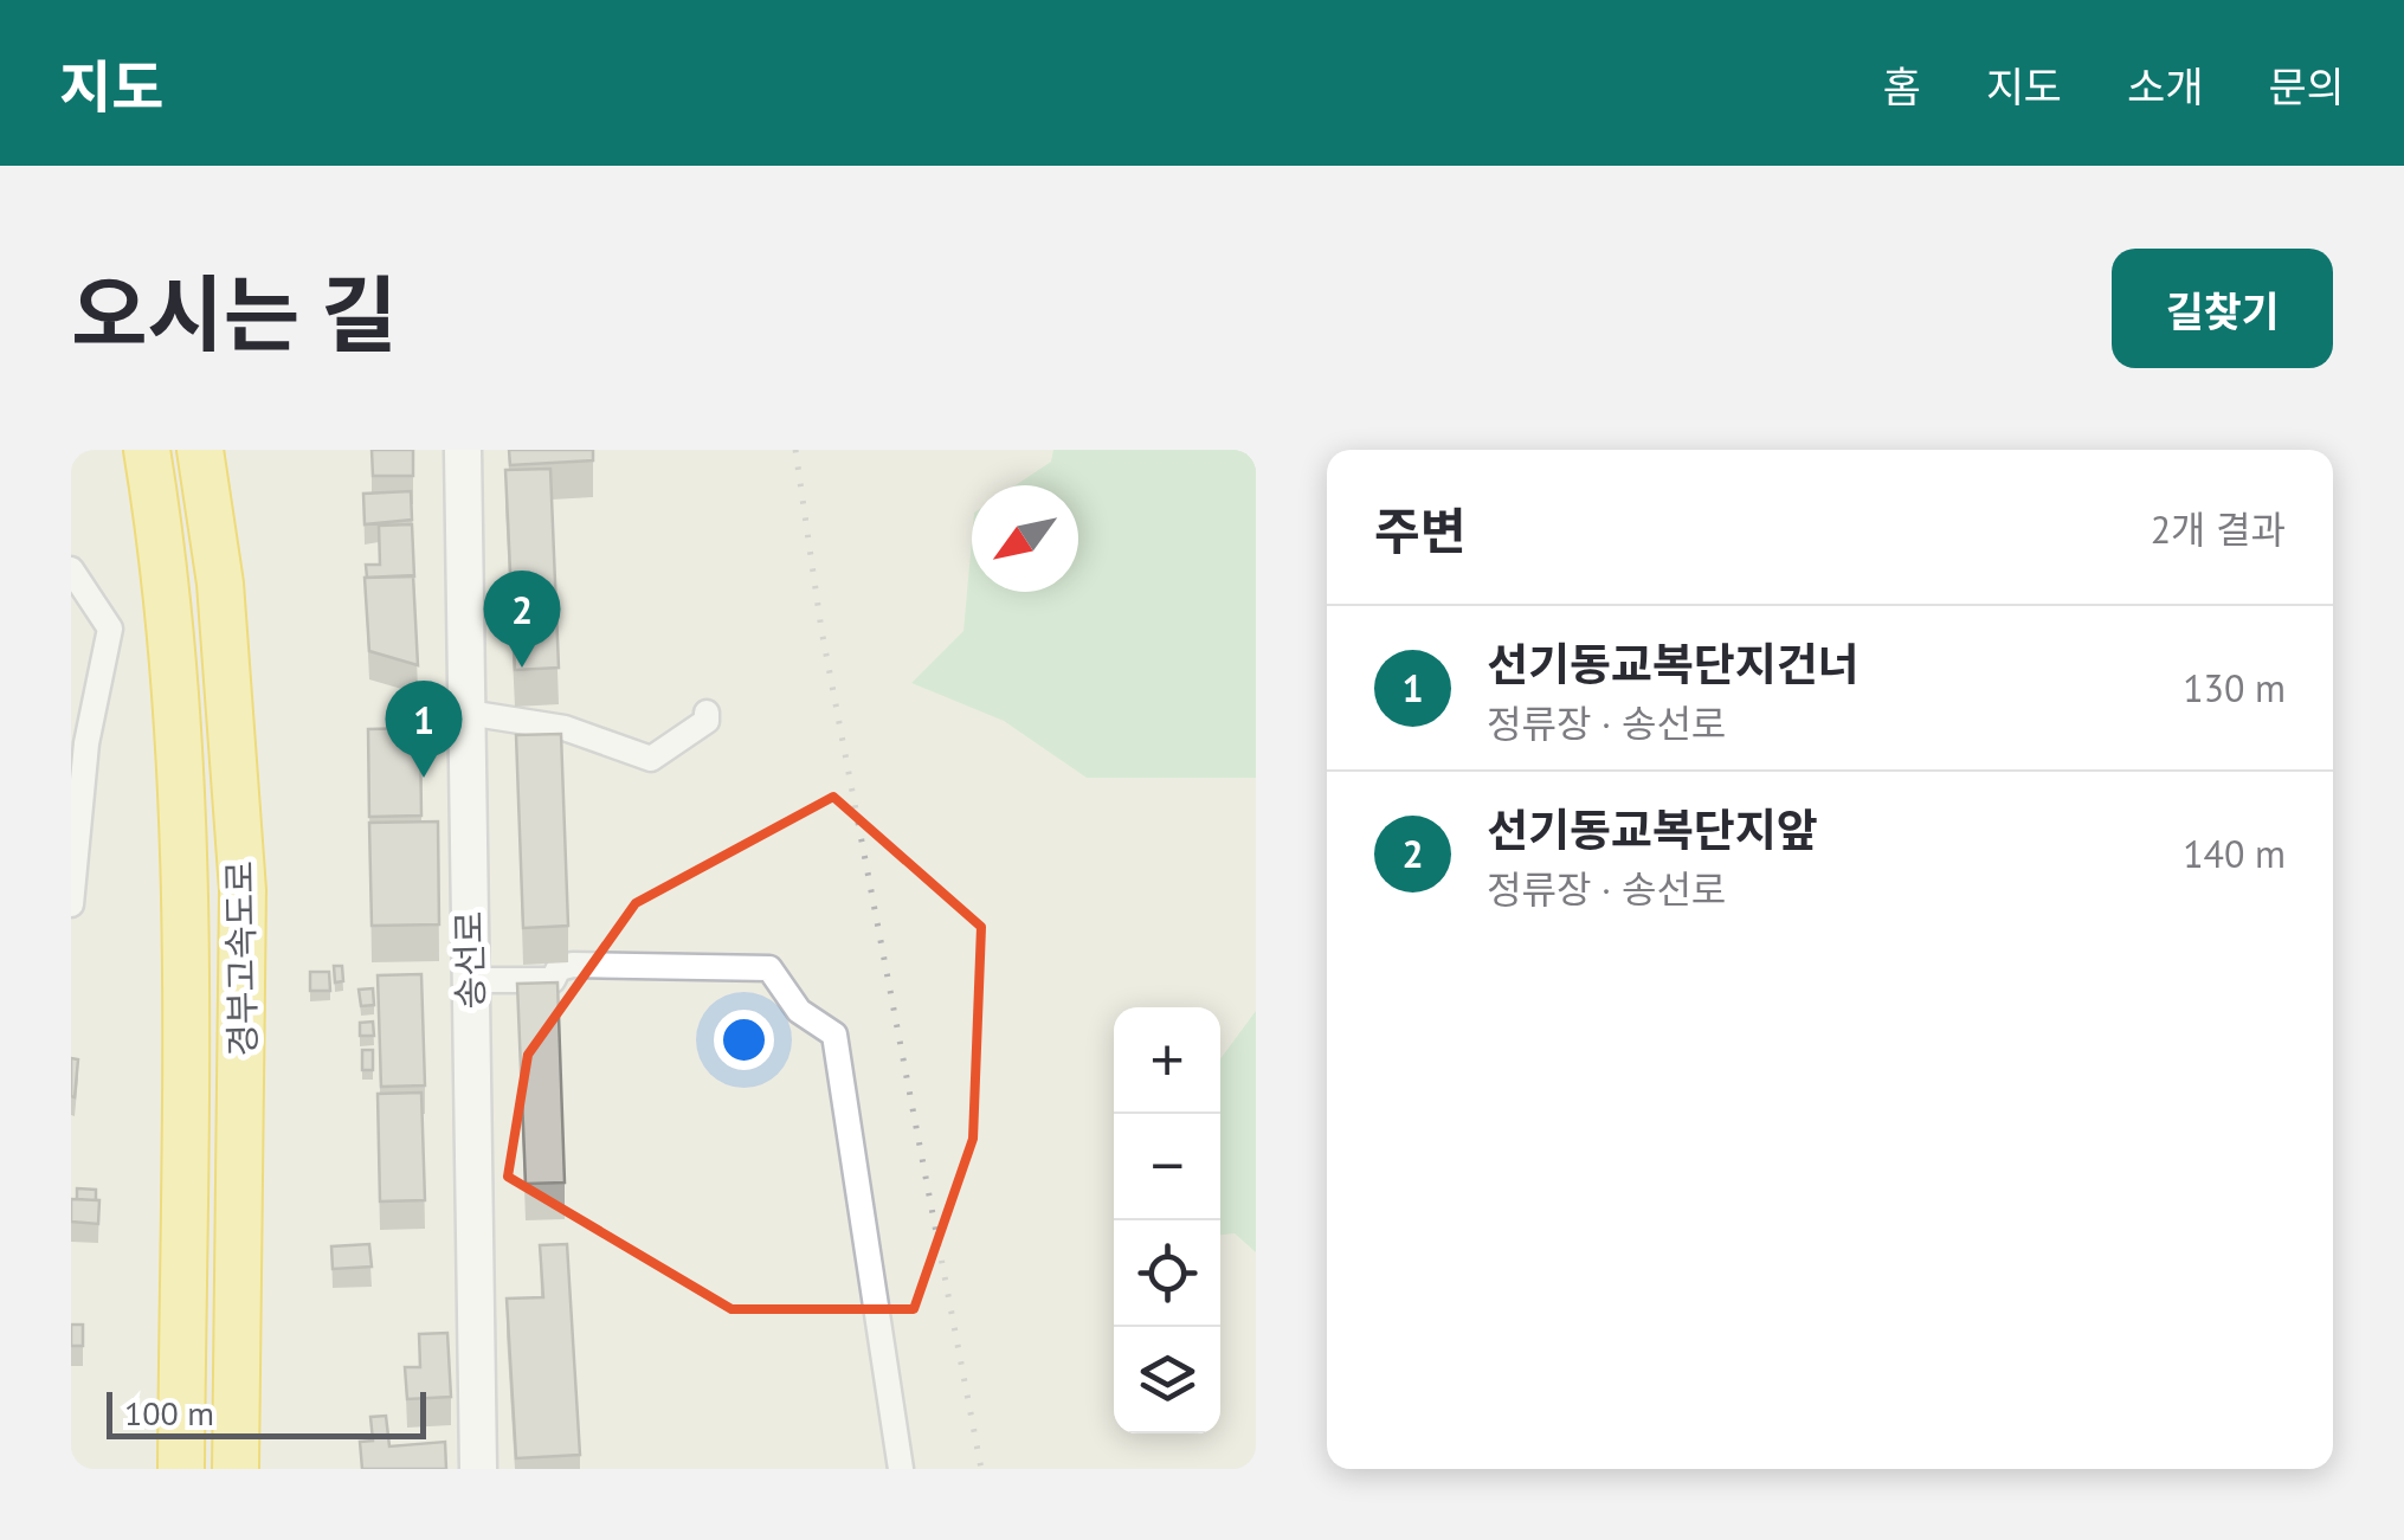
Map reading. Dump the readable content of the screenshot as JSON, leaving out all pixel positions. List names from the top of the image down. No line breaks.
{"streets":{"highway":["경부고속도로"],"main road":["송선로"]},"scale_bar":"100 m","north":"bottom left","page":{"header":"지도","nav":["홈","지도","소개","문의"],"title":"오시는 길","buttons":"길찾기","heading":["주변","2개 결과"],"pins":["2","1"],"list":[{"mark":"1","name":"선기동교복단지건너","note":"정류장 · 송선로","value":"130 m"},{"mark":"2","name":"선기동교복단지앞","note":"정류장 · 송선로","value":"140 m"}],"map_buttons":["+","−"],"scale":"100 m"}}
